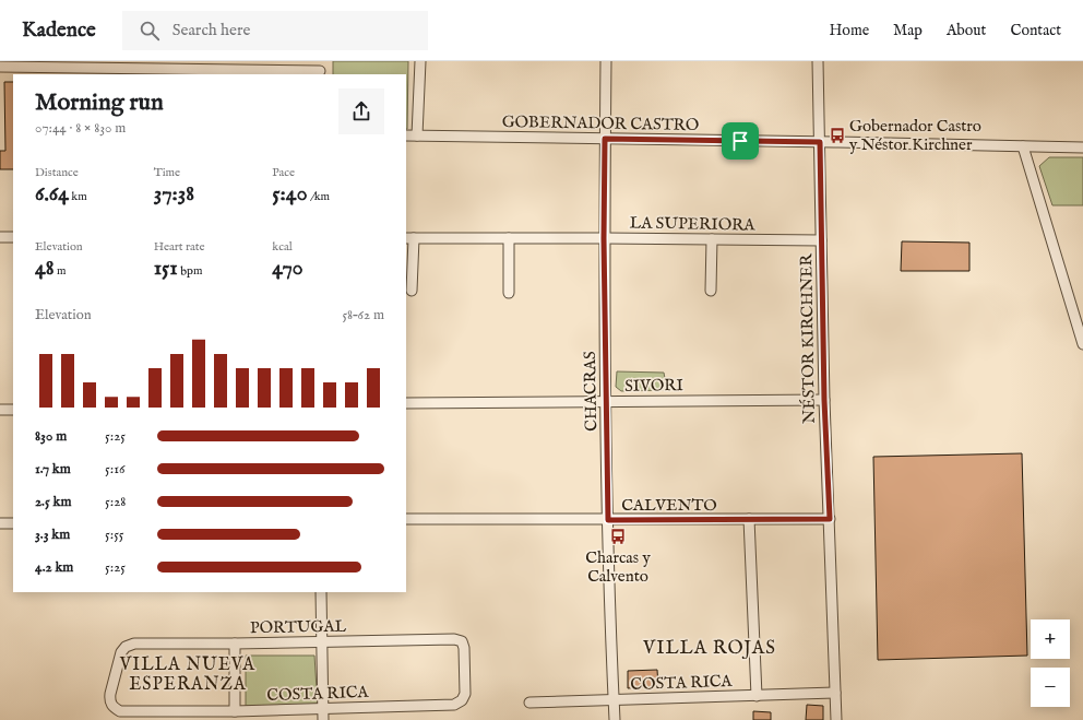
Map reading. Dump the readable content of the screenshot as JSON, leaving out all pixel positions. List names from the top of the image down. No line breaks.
{"streets":{"street":["GOBERNADOR CASTRO","LA SUPERIORA","NÉSTOR KIRCHNER","SIVORI","CHACRAS","CALVENTO","PORTUGAL","COSTA RICA"]},"crossings":[["GOBERNADOR CASTRO","NÉSTOR KIRCHNER"],["GOBERNADOR CASTRO","CHACRAS"],["LA SUPERIORA","NÉSTOR KIRCHNER"],["LA SUPERIORA","CHACRAS"],["NÉSTOR KIRCHNER","SIVORI"],["NÉSTOR KIRCHNER","CALVENTO"],["NÉSTOR KIRCHNER","COSTA RICA"],["SIVORI","CHACRAS"],["CHACRAS","CALVENTO"],["CHACRAS","COSTA RICA"],["PORTUGAL","COSTA RICA"]],"districts":["VILLA ROJAS","VILLA NUEVA ESPERANZA"],"places":{"bus stop":["Gobernador Castro y Néstor Kirchner","Charcas y Calvento"]},"page":{"header":"Kadence","search":"Search here","nav":["Home","Map","About","Contact"],"heading":["Morning run","07:44 · 8 × 830 m"],"stats":[["Distance","6.64 km"],["Time","37:38"],["Pace","5:40 /km"],["Elevation","48 m"],["Heart rate","151 bpm"],["kcal","470"]],"chart":["Elevation","58–62 m"],"list":[{"name":"830 m","note":"5:25"},{"name":"1.7 km","note":"5:16"},{"name":"2.5 km","note":"5:28"},{"name":"3.3 km","note":"5:55"},{"name":"4.2 km","note":"5:25"}],"map_buttons":["+","−"]}}
